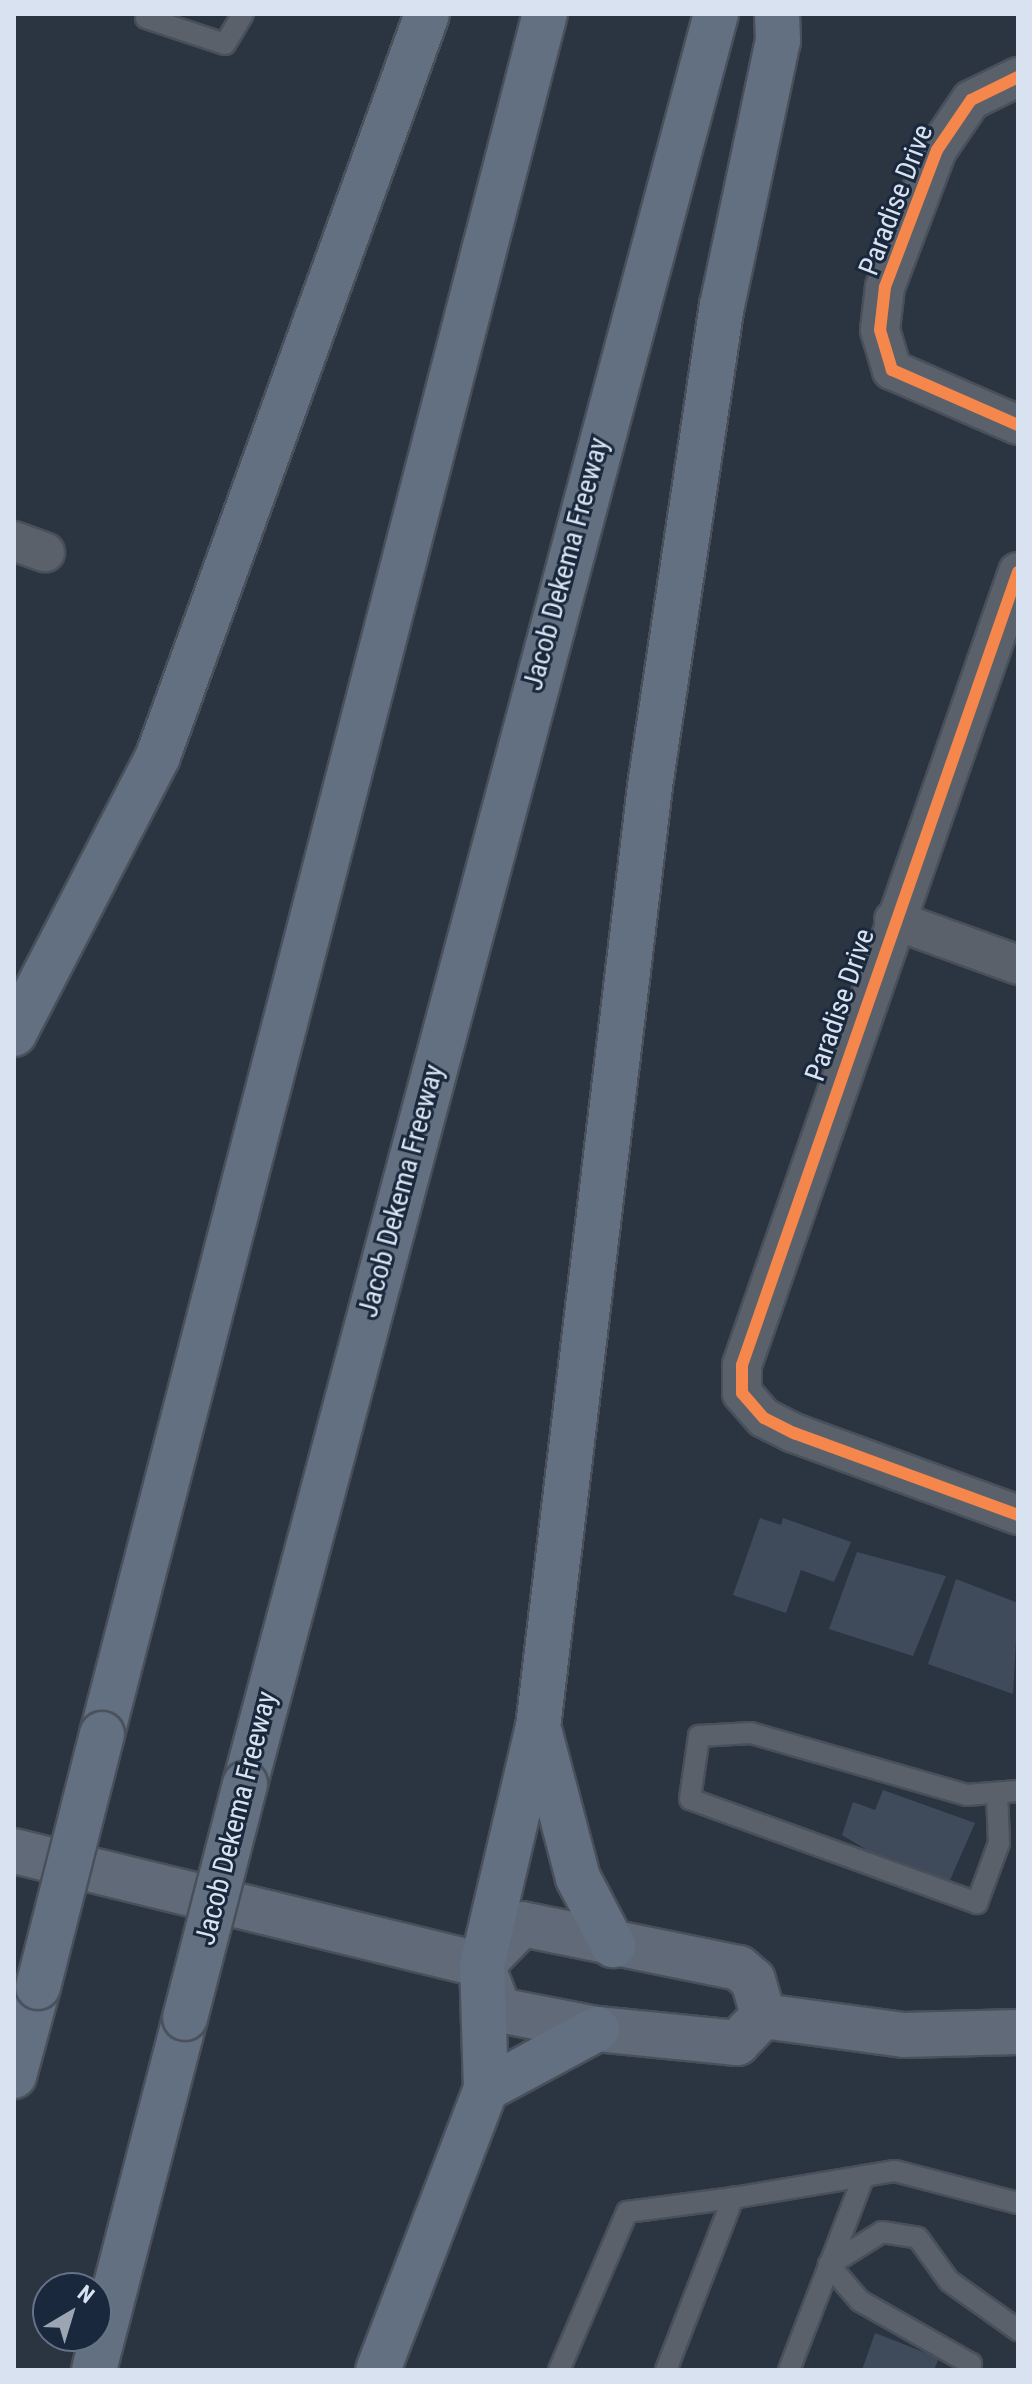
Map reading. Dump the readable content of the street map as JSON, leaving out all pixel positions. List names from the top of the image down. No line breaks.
{"streets":{"highway":["Jacob Dekema Freeway"],"street":["Paradise Drive"]},"north":"top right"}
